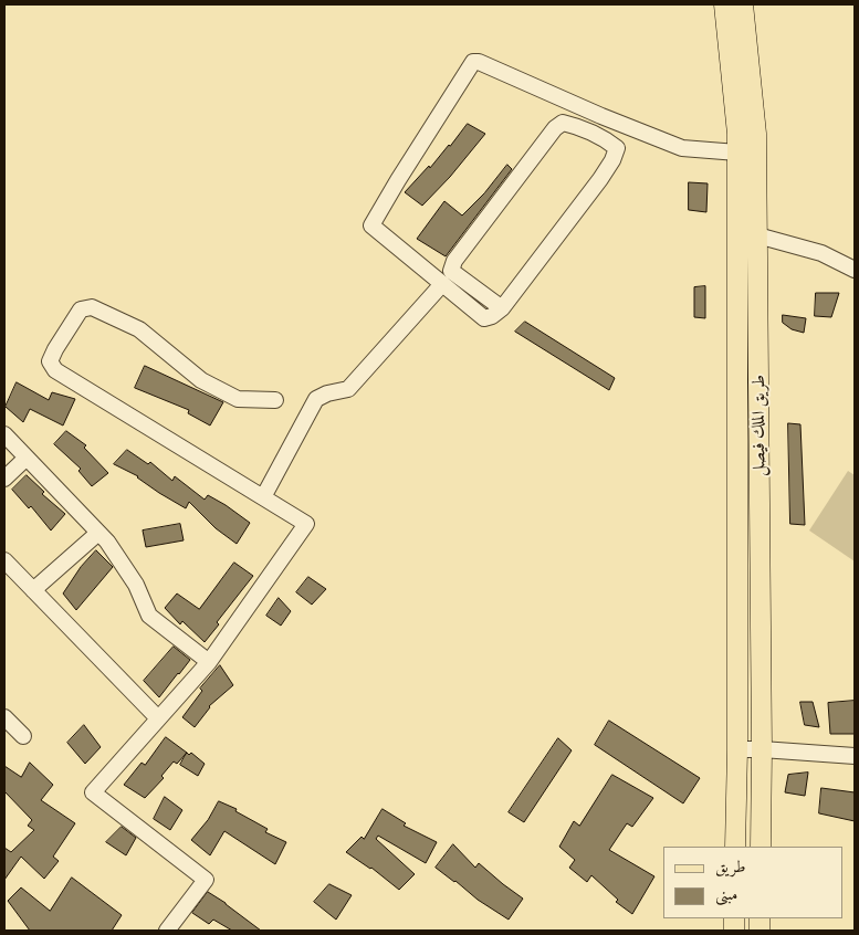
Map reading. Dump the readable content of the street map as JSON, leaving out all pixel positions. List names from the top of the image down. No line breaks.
{"streets":{"main road":["طريق الملك فيصل"]},"legend":["طريق","مبنى"]}
